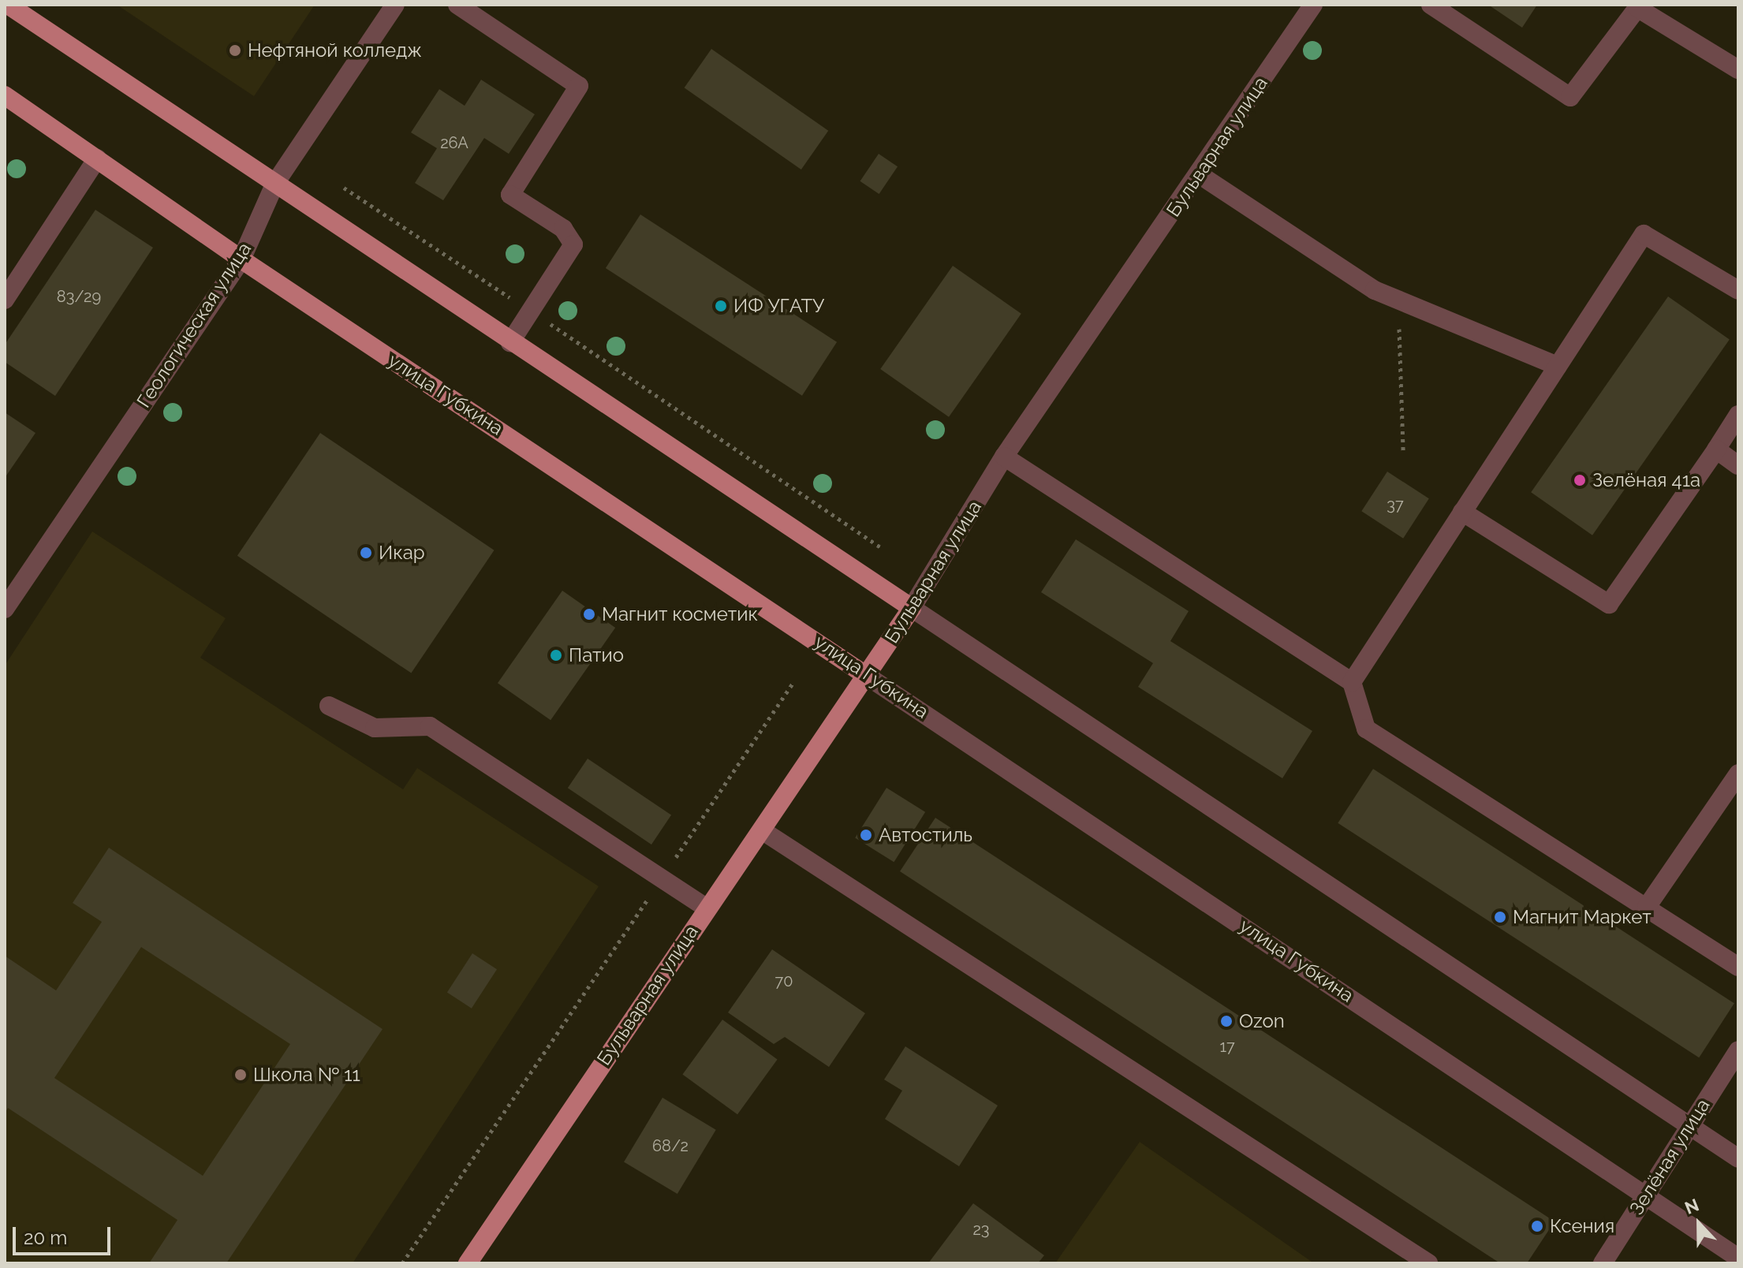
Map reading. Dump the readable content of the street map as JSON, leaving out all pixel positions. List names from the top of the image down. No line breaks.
{"streets":{"main road":["Бульварная улица","улица Губкина"],"street":["Геологическая улица","Зелёная улица"]},"crossings":[["Бульварная улица","улица Губкина"],["Геологическая улица","улица Губкина"],["улица Губкина","Зелёная улица"]],"places":["Нефтяной колледж","ИФ УГАТУ","Зелёная 41а","Икар","Магнит косметик","Патио","Автостиль","Магнит Маркет","Ozon","Школа № 11","Ксения"],"house_numbers":["26А","83/29","37","70","17","68/2","23"],"scale_bar":"20 m","north":"top"}
